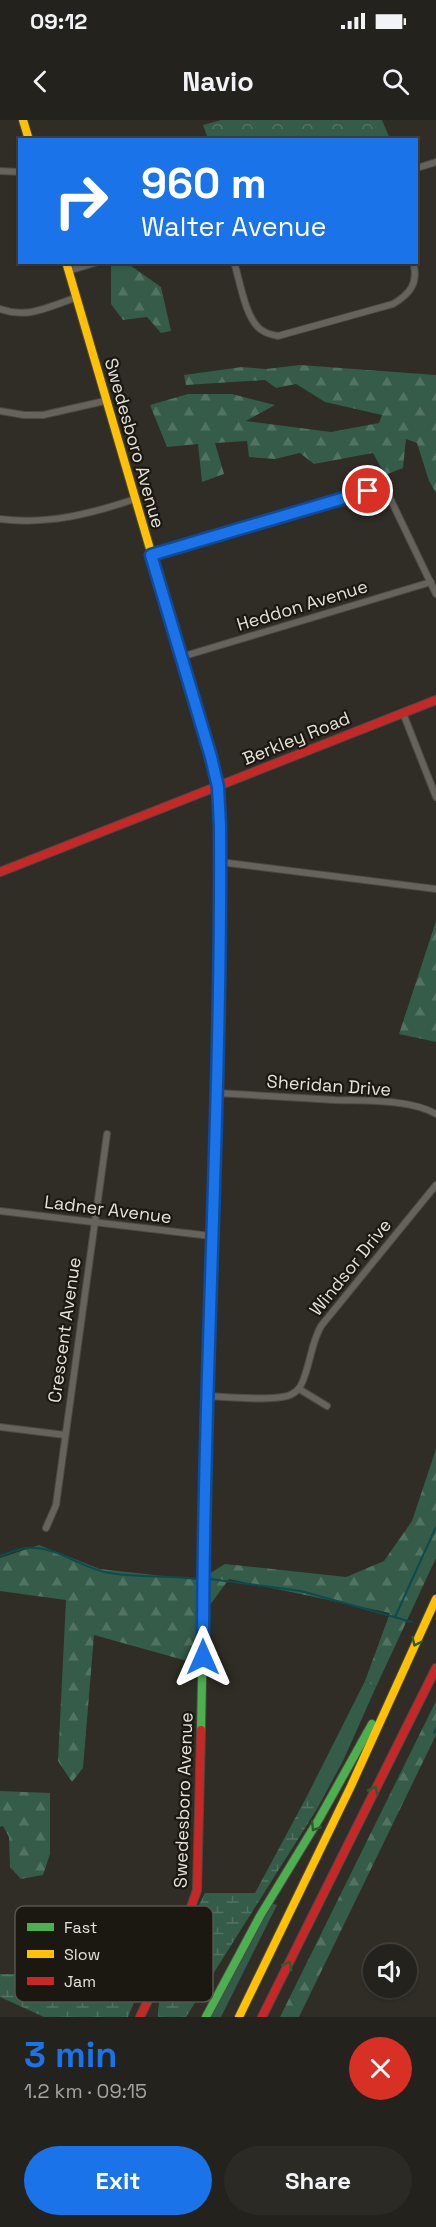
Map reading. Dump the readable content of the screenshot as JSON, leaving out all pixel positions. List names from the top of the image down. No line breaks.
{"streets":{"main road":["Swedesboro Avenue","Berkley Road"],"street":["Heddon Avenue","Sheridan Drive","Ladner Avenue","Windsor Drive","Crescent Avenue"]},"crossings":[["Swedesboro Avenue","Heddon Avenue"],["Swedesboro Avenue","Berkley Road"],["Swedesboro Avenue","Sheridan Drive"],["Swedesboro Avenue","Ladner Avenue"],["Ladner Avenue","Crescent Avenue"]],"legend":["Fast","Slow","Jam"],"page":{"status":"09:12","header":"Navio","turn":["960 m","Walter Avenue"],"heading":["3 min","1.2 km · 09:15"],"buttons":["Exit","Share"]}}
